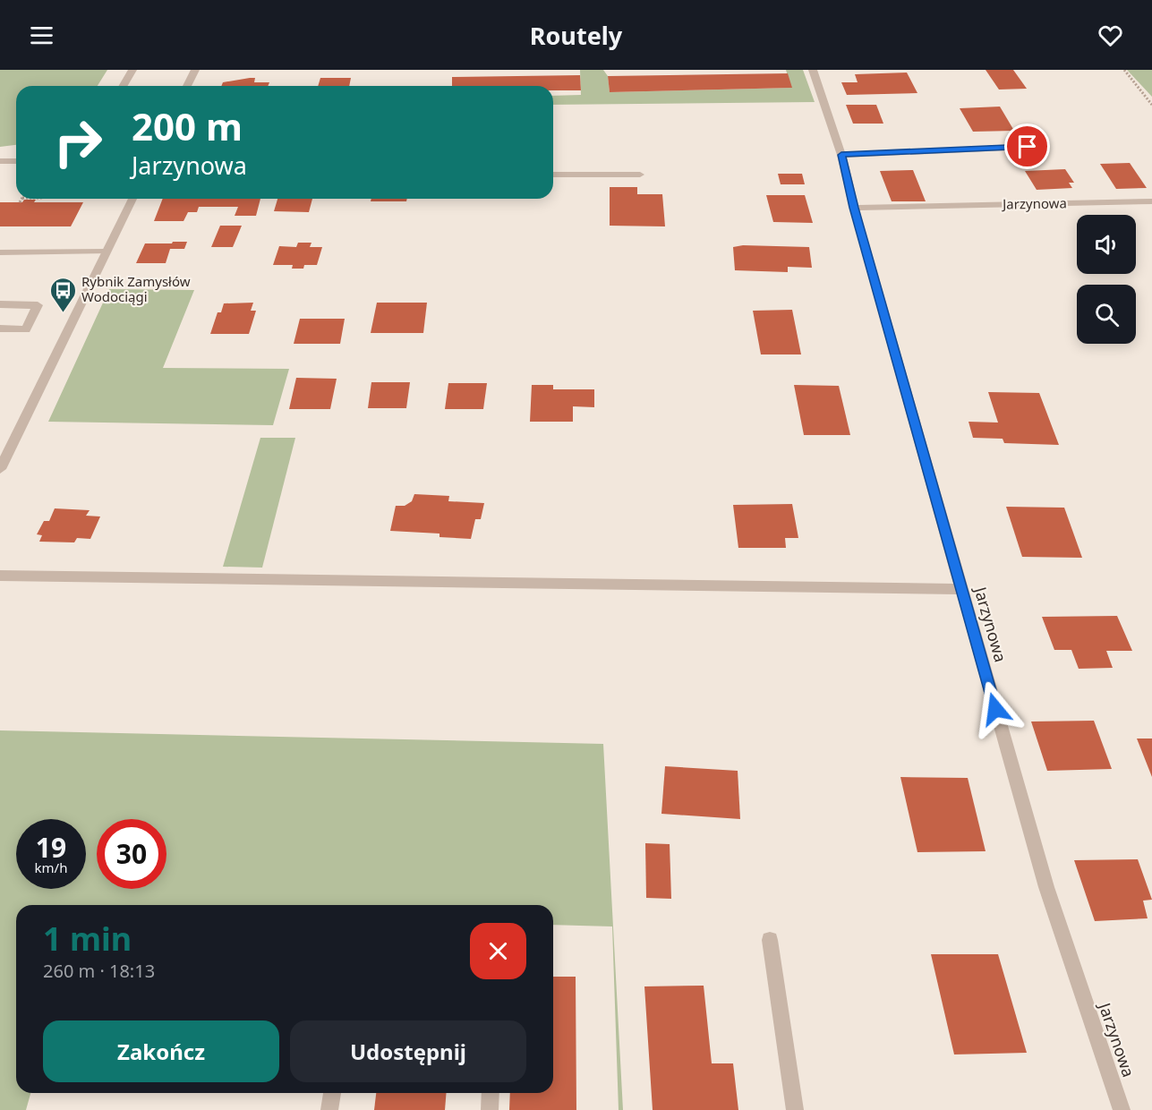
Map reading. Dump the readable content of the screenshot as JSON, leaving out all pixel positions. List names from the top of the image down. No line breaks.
{"streets":{"street":["Jarzynowa"]},"places":{"bus stop":["Rybnik Zamysłów Wodociągi"]},"page":{"header":"Routely","turn":["200 m","Jarzynowa"],"speed":"19 km/h","limit":"30","heading":["1 min","260 m · 18:13"],"buttons":["Zakończ","Udostępnij"]}}
